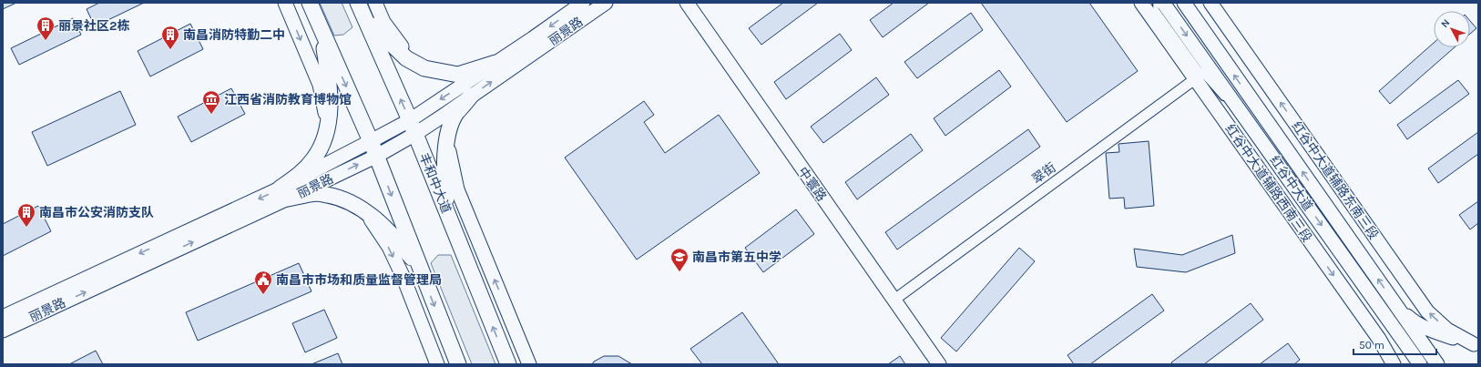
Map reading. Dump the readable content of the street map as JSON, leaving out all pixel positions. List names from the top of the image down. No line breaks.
{"streets":{"main road":["丰和中大道"],"street":["丽景路","翠街","红谷中大道辅路东南三段","红谷中大道辅路西南三段","红谷中大道","中寰路"]},"crossings":[["丽景路","丰和中大道"],["翠街","红谷中大道辅路西南三段"],["翠街","红谷中大道"],["翠街","中寰路"],["红谷中大道辅路西南三段","红谷中大道"]],"one_way":["红谷中大道辅路东南三段","红谷中大道辅路西南三段"],"places":{"building":["丽景社区2栋","南昌消防特勤二中","南昌市公安消防支队"],"museum":["江西省消防教育博物馆"],"school or university":["南昌市第五中学"],"public building":["南昌市市场和质量监督管理局"]},"scale_bar":"50 m","north":"top left"}
